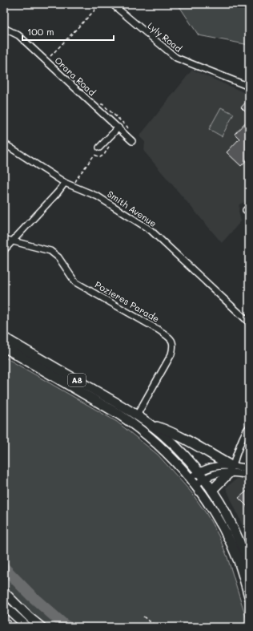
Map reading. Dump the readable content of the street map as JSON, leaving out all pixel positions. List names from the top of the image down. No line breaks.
{"streets":{"highway":["A8"],"street":["Lyly Road","Orara Road","Smith Avenue","Pozieres Parade"]},"crossings":[["Pozieres Parade","A8"]],"scale_bar":"100 m"}
